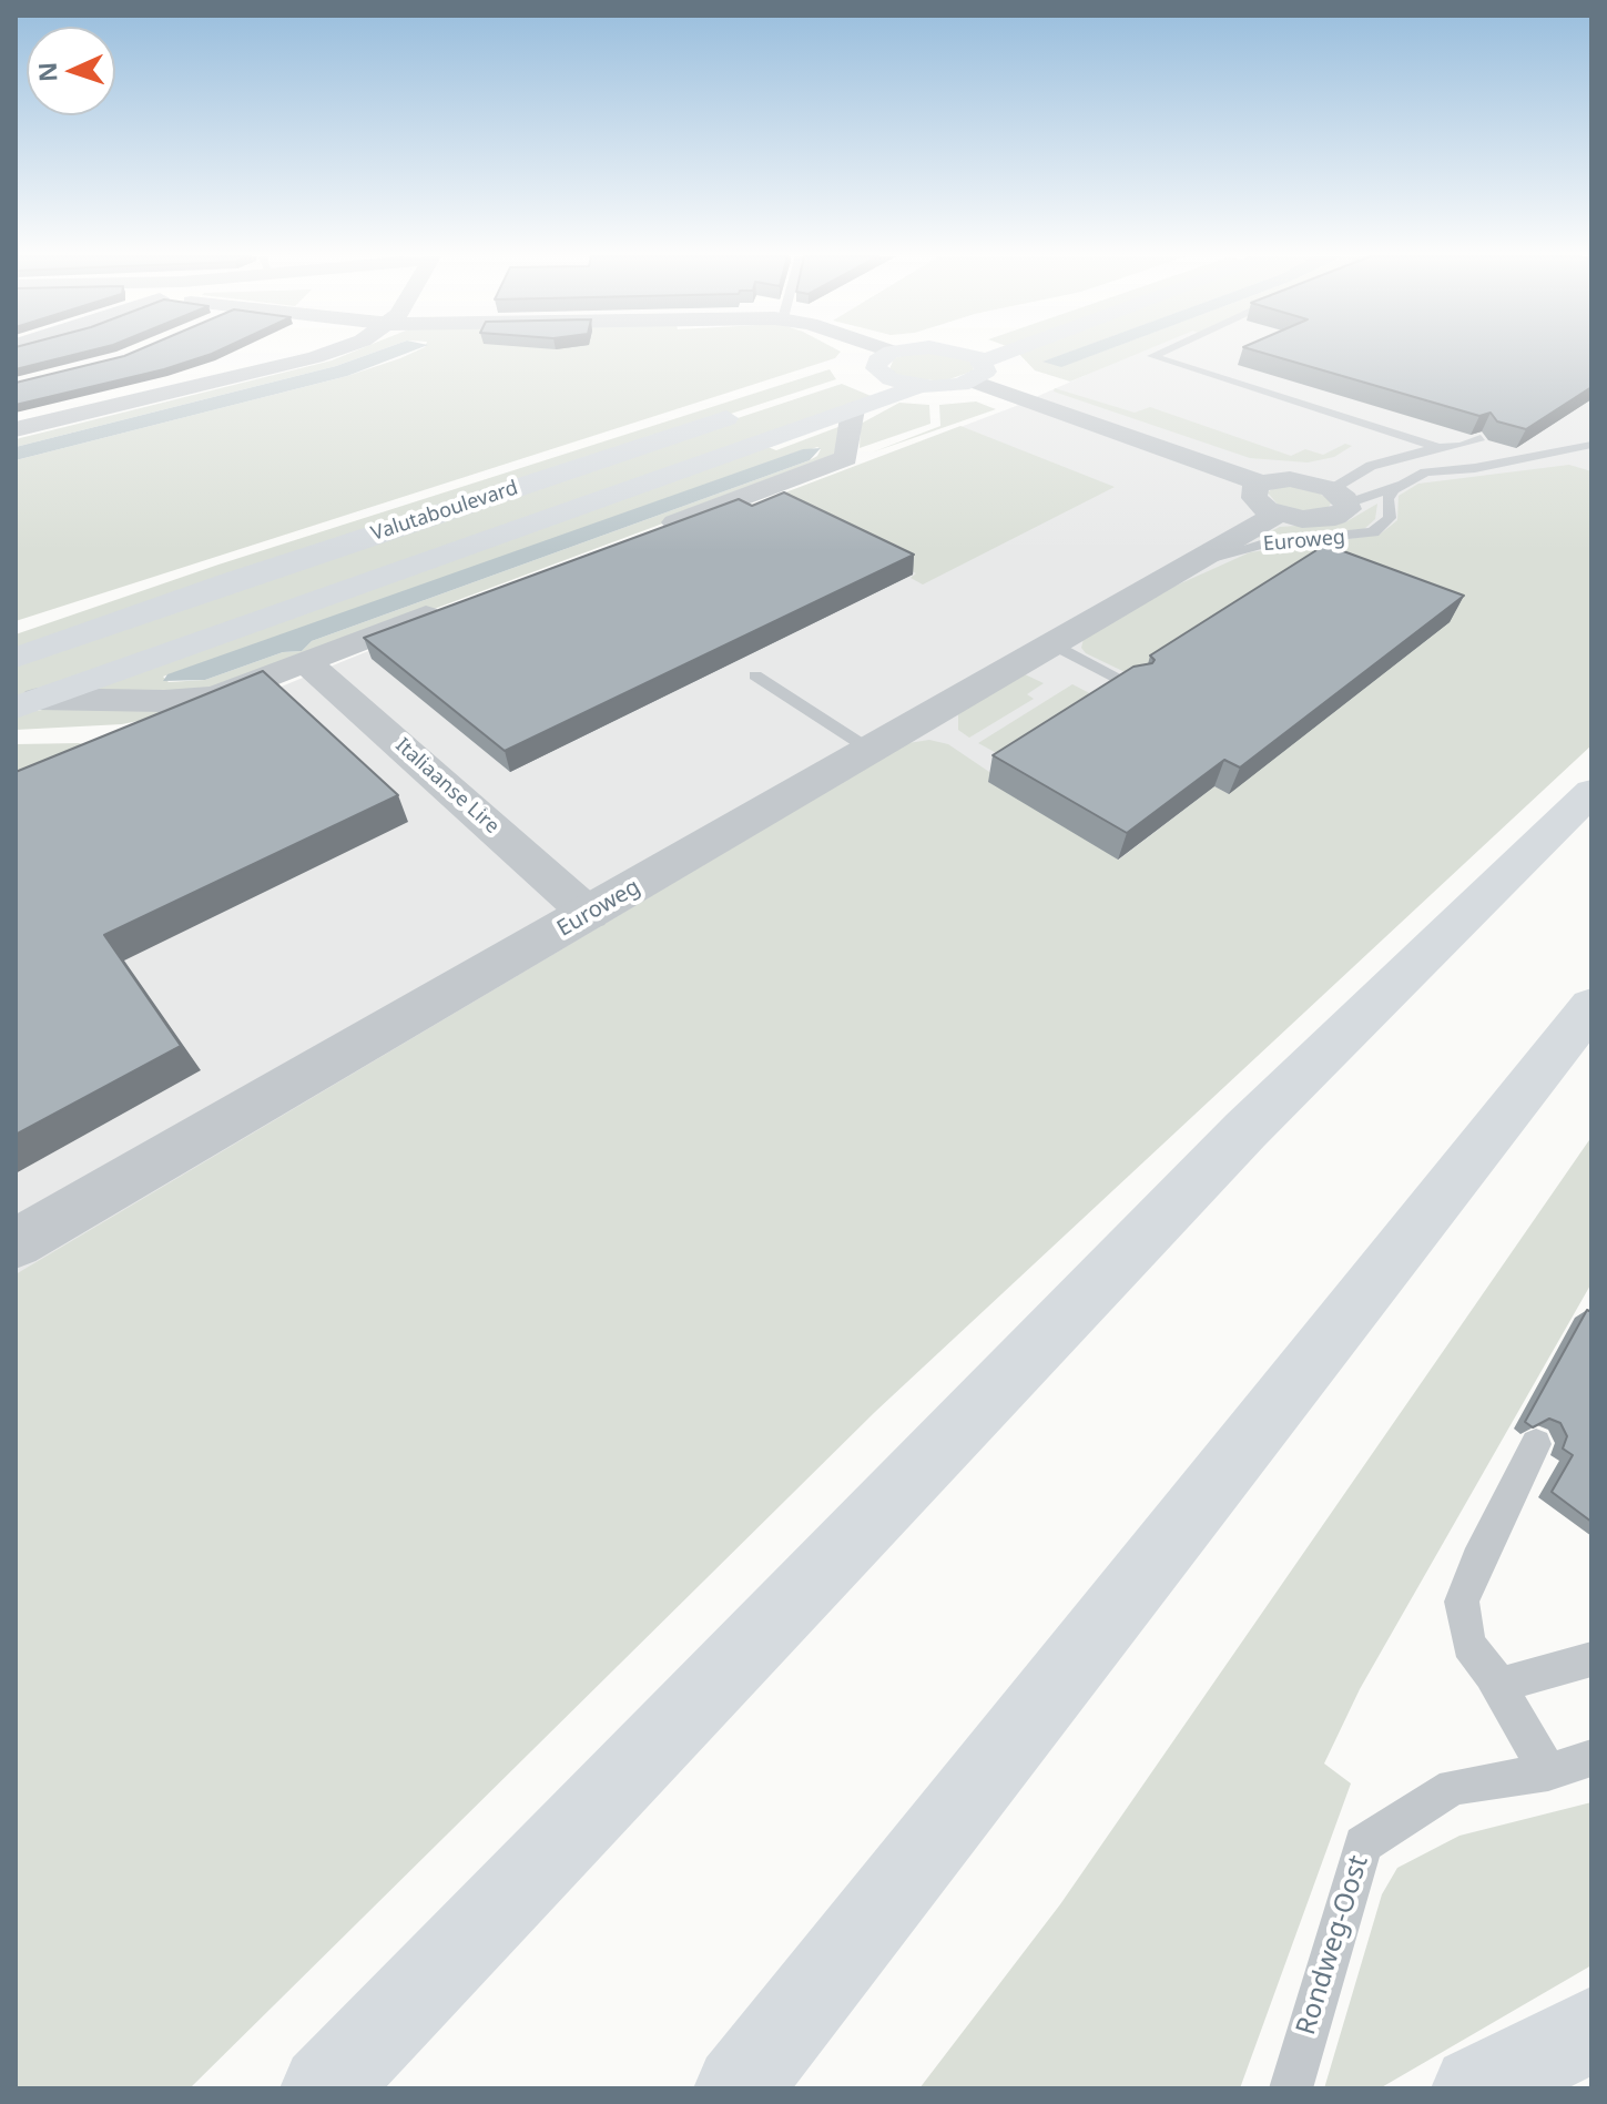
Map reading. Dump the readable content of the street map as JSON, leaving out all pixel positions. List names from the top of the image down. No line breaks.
{"streets":{"main road":["Valutaboulevard"],"street":["Euroweg","Italiaanse Lire"],"lane":["Rondweg-Oost"]},"crossings":[["Valutaboulevard","Italiaanse Lire"],["Euroweg","Italiaanse Lire"]],"north":"left"}
